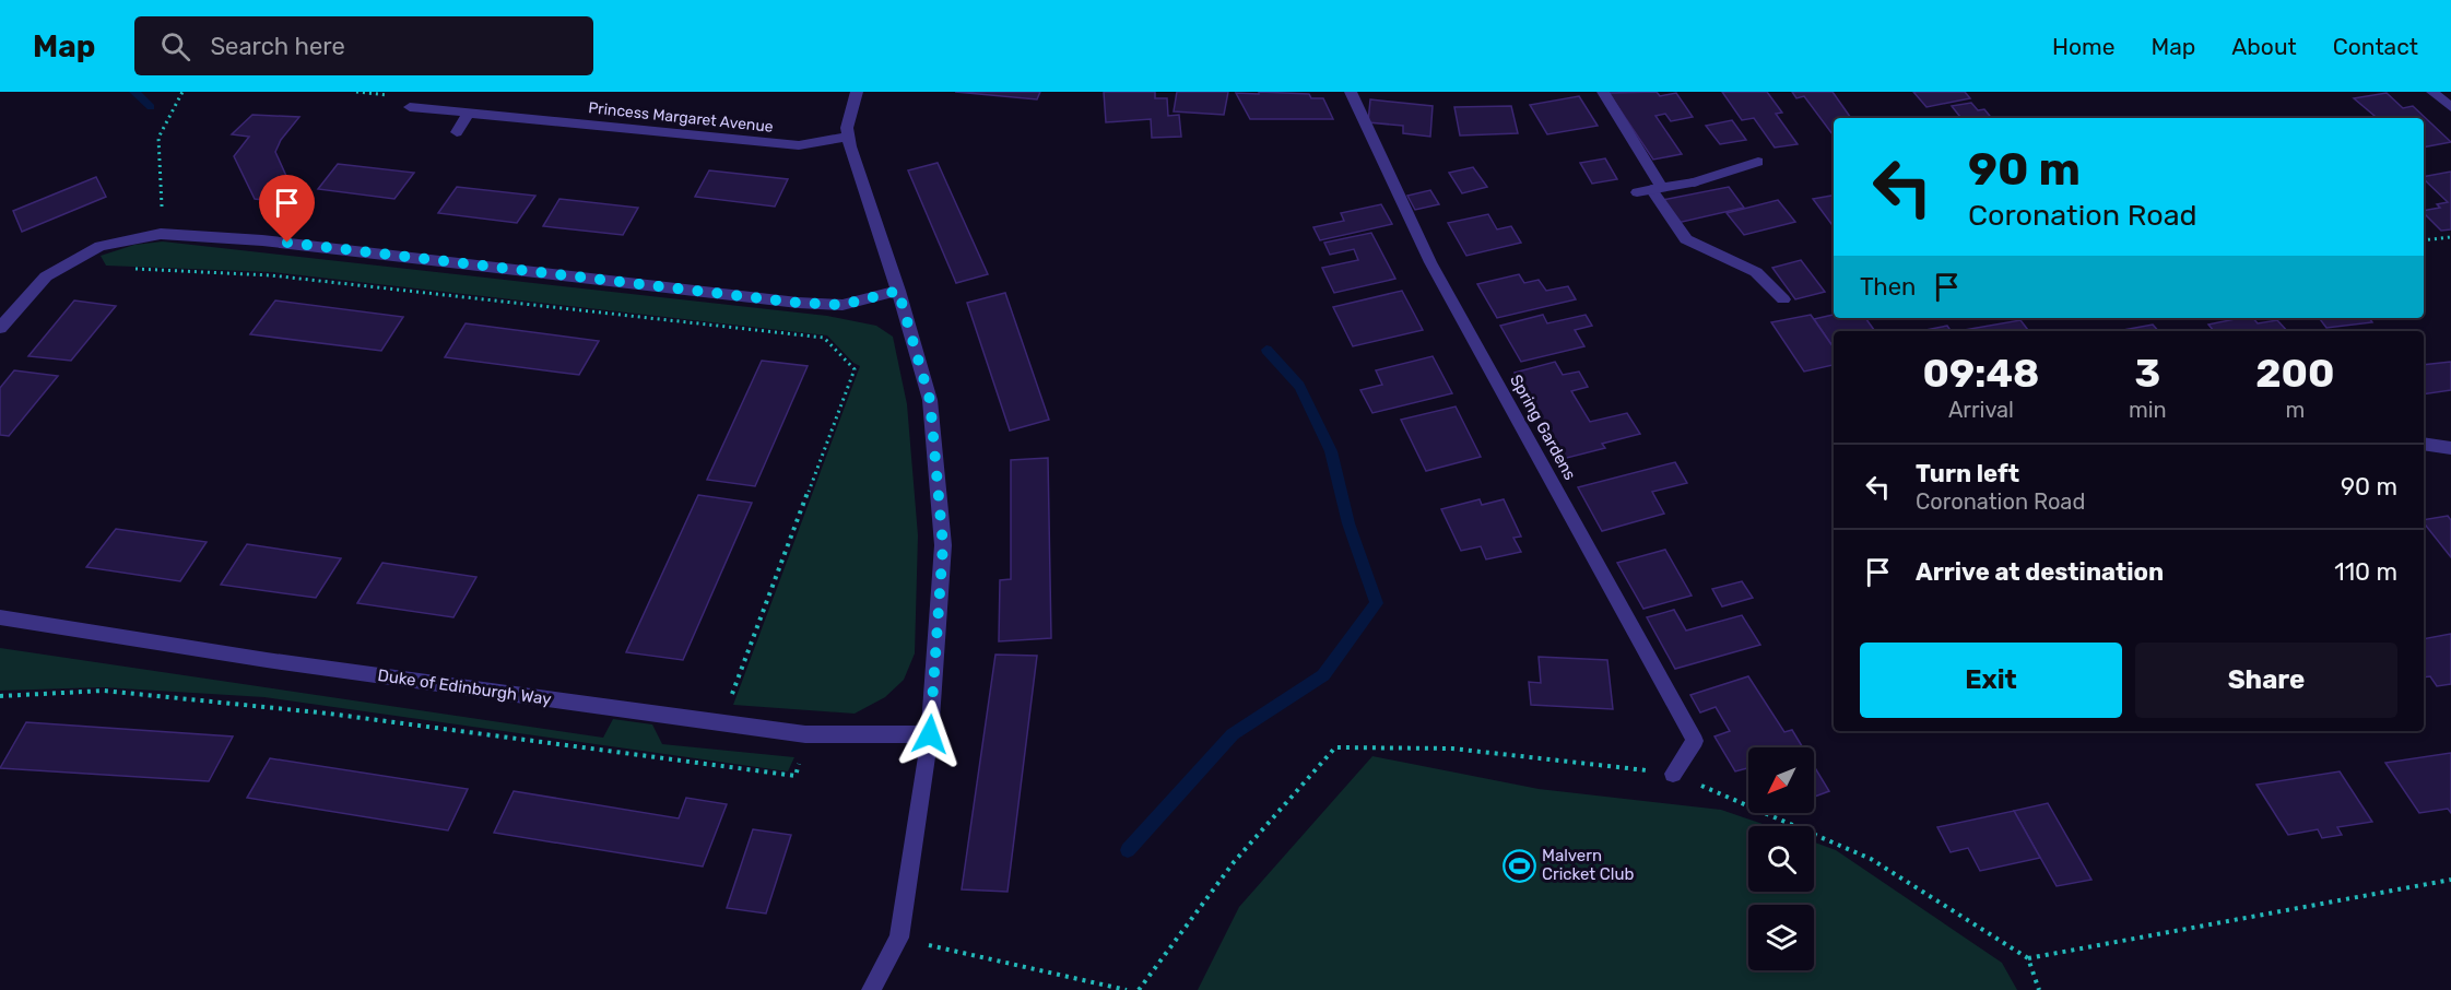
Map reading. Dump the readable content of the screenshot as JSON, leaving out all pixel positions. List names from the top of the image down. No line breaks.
{"streets":{"street":["Princess Margaret Avenue","Spring Gardens","Duke of Edinburgh Way"]},"places":{"sports":["Malvern Cricket Club"]},"north":"bottom left","page":{"header":"Map","search":"Search here","nav":["Home","Map","About","Contact"],"turn":["90 m","Coronation Road"],"then":"Then","eta":["09:48","Arrival","3","min","200","m"],"list":[{"name":"Turn left","note":"Coronation Road","value":"90 m"},{"name":"Arrive at destination","value":"110 m"}],"buttons":["Exit","Share"]}}
